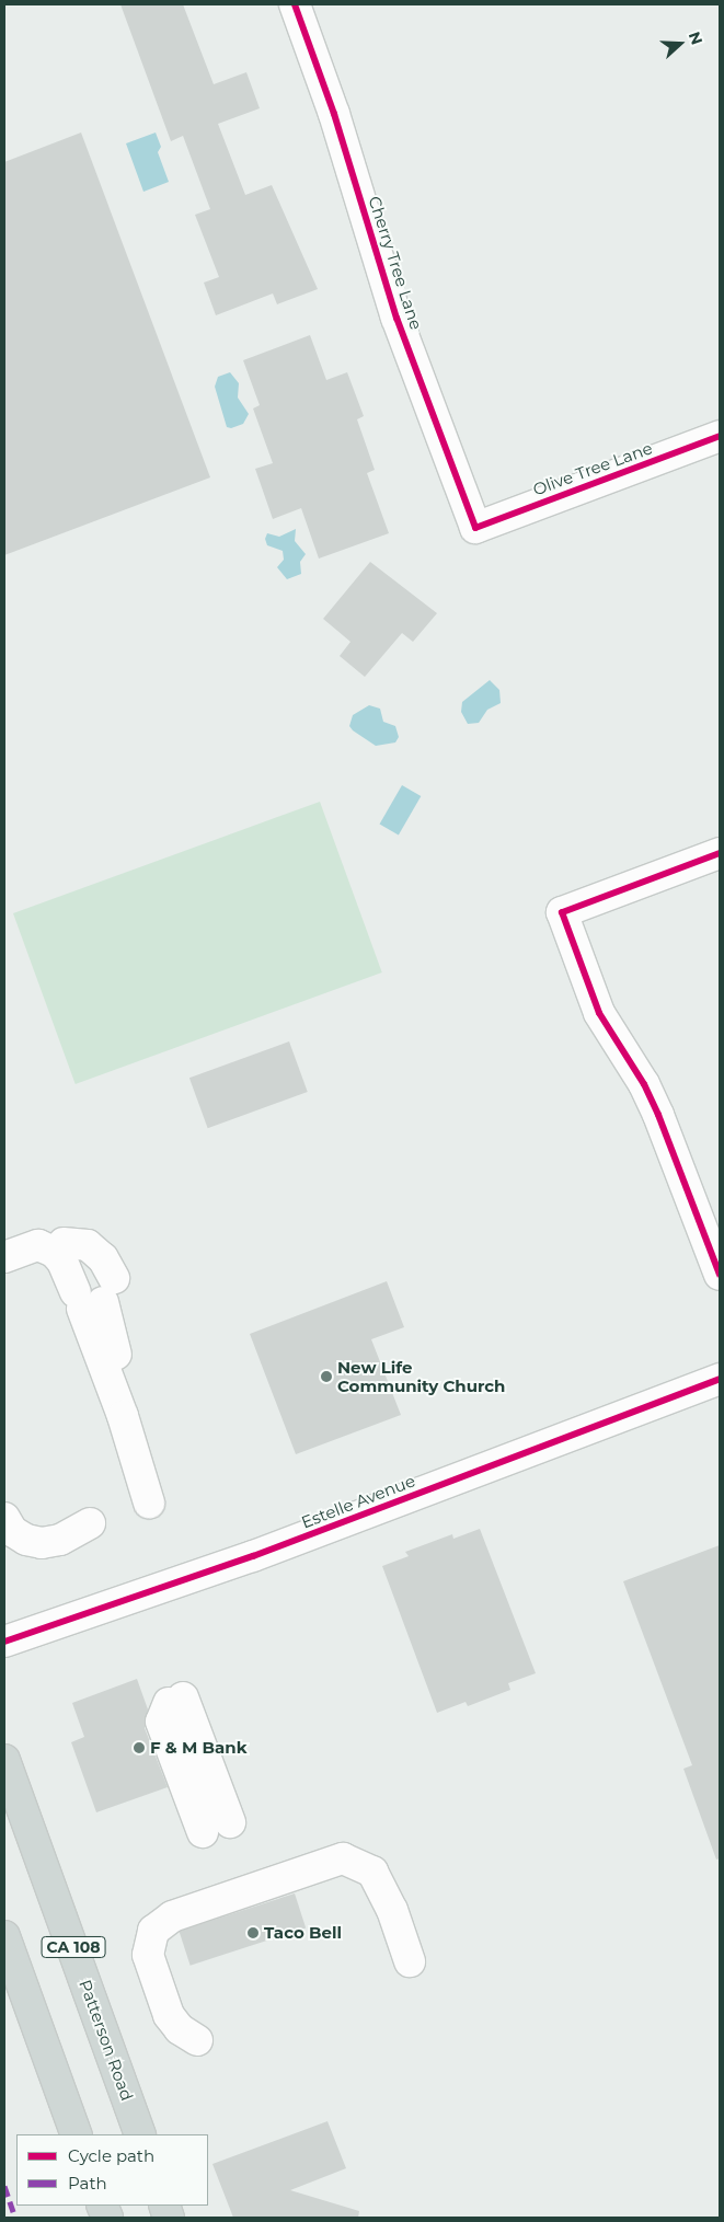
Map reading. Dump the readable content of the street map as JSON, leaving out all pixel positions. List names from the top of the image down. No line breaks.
{"streets":{"main road":["CA 108","Patterson Road"],"street":["Cherry Tree Lane","Olive Tree Lane","Estelle Avenue"]},"crossings":[["Cherry Tree Lane","Olive Tree Lane"]],"places":["New Life Community Church","F & M Bank","Taco Bell"],"legend":["Cycle path","Path"],"north":"right"}
